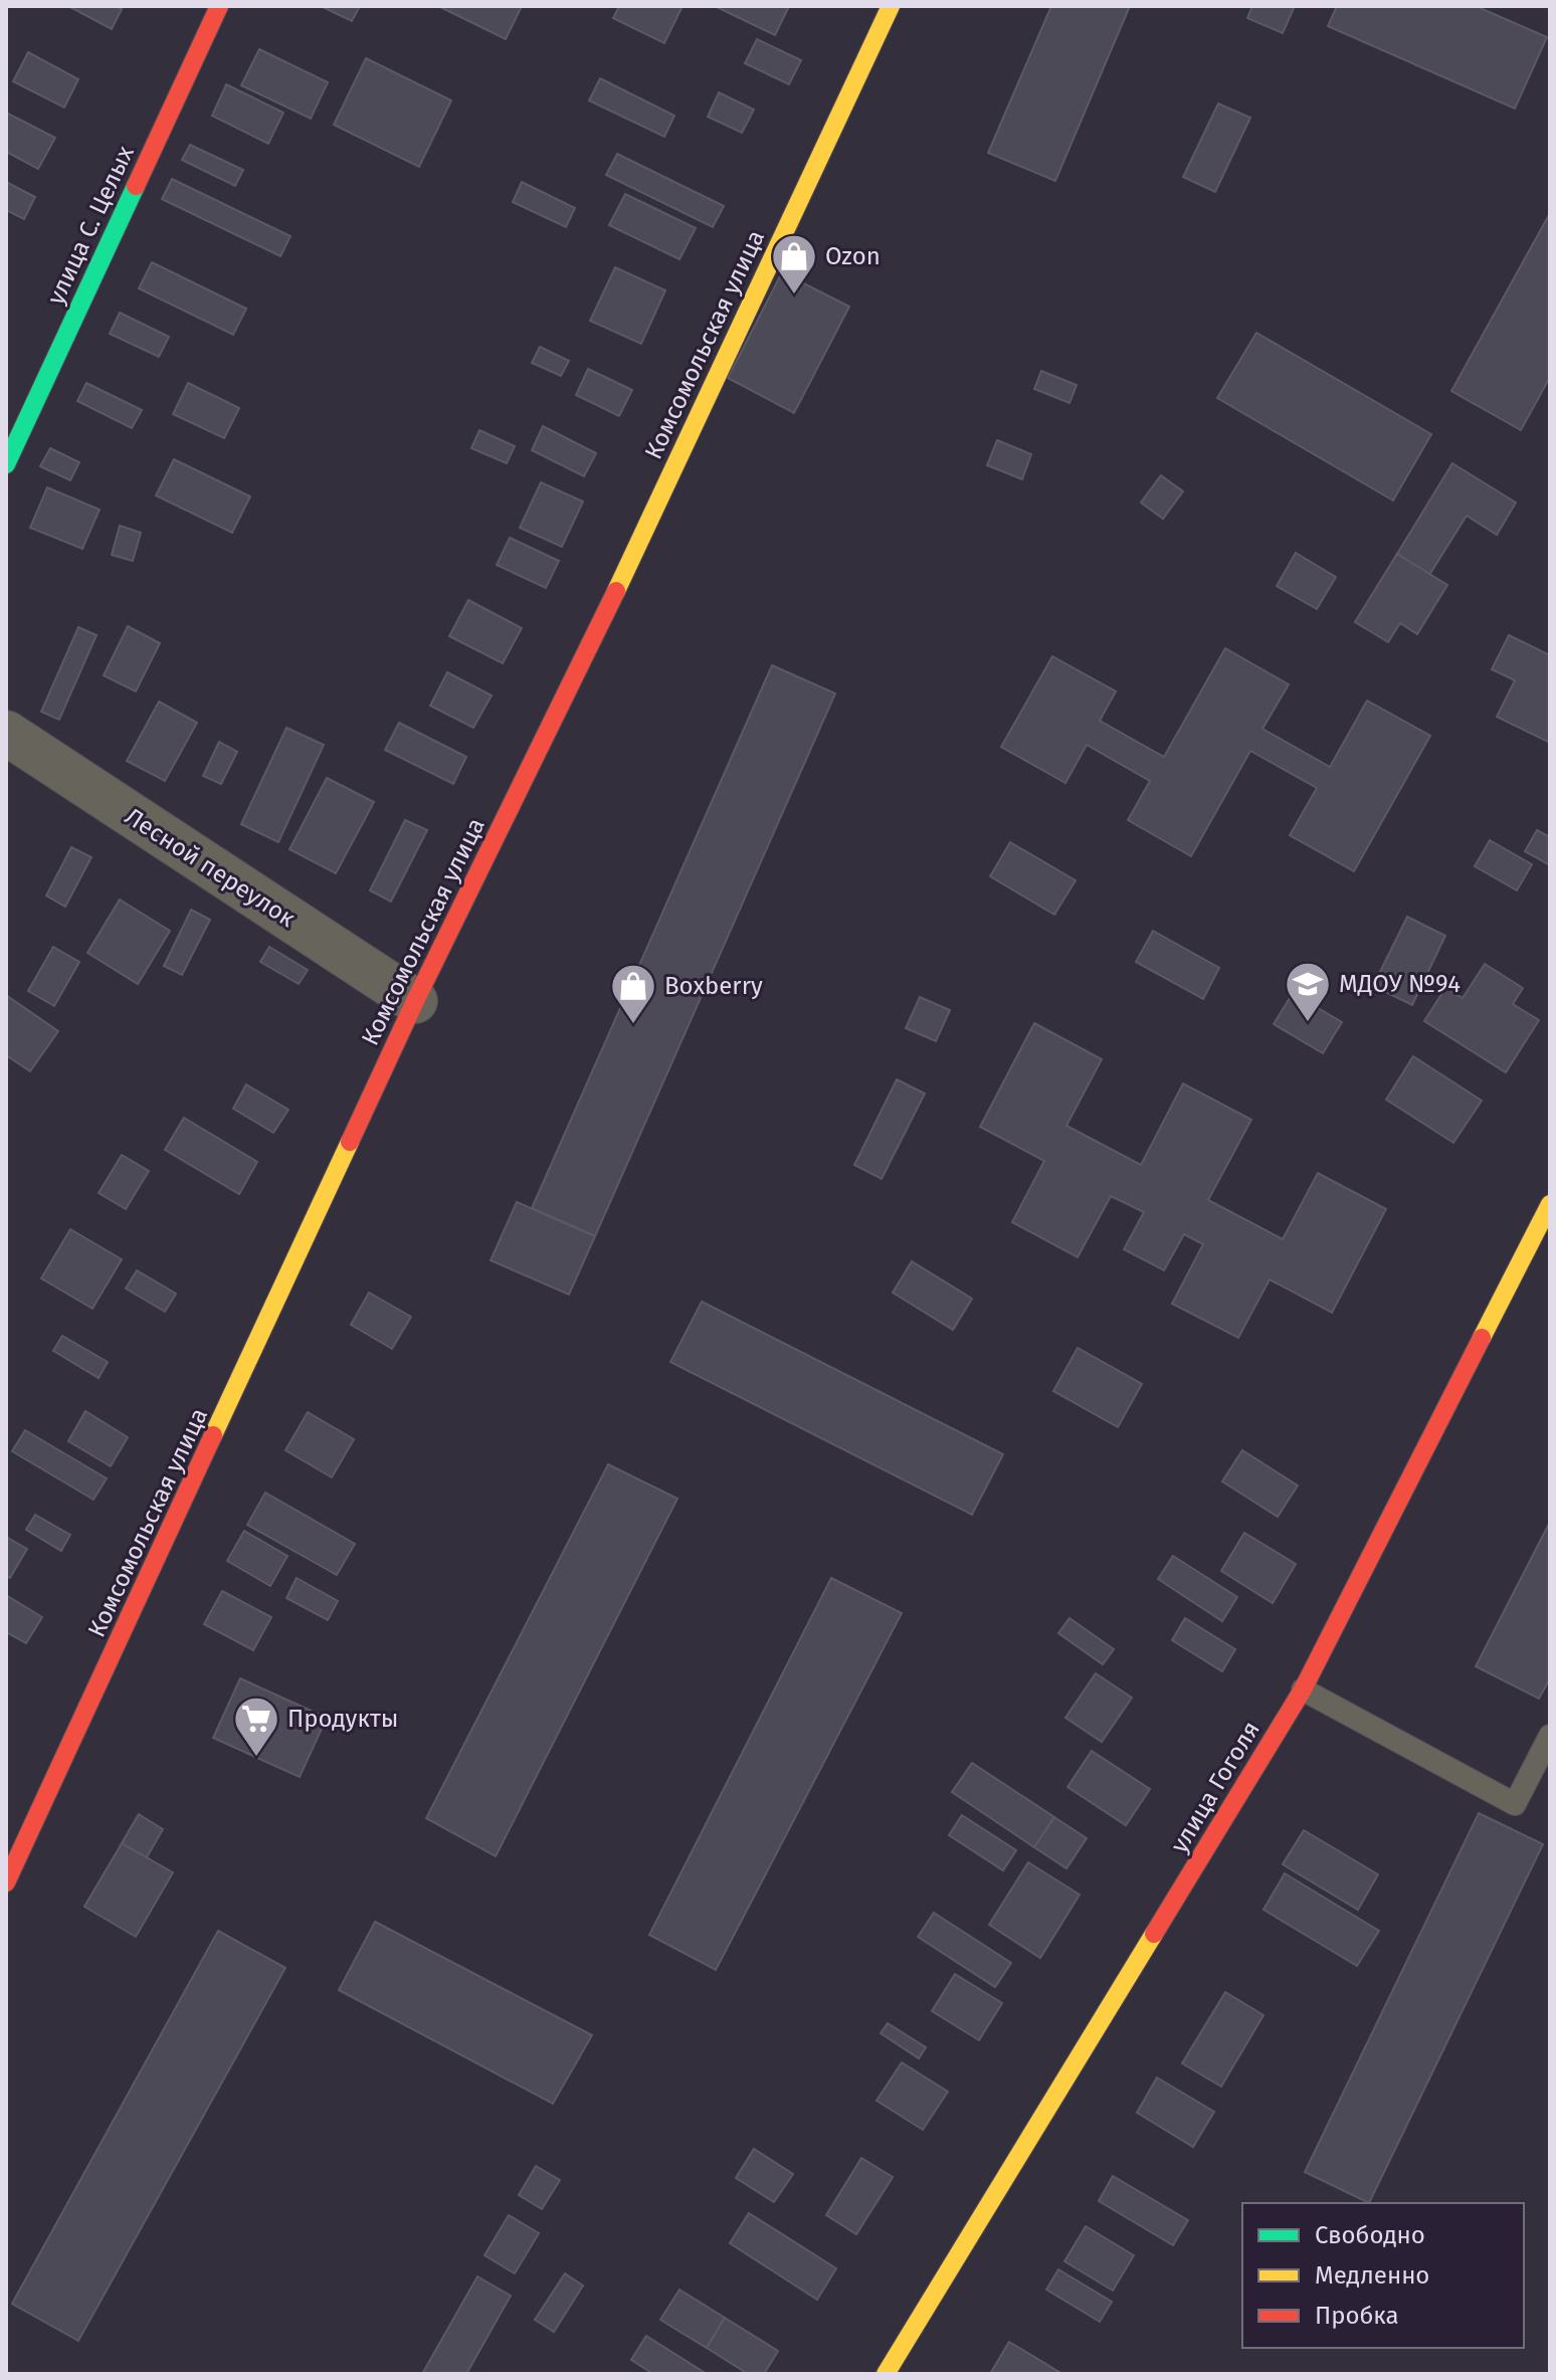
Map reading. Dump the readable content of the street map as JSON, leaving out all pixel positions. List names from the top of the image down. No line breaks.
{"streets":{"street":["улица С. Целых","Комсомольская улица","Лесной переулок","улица Гоголя"]},"crossings":[["Комсомольская улица","Лесной переулок"]],"places":{"shop":["Ozon","Boxberry"],"school or university":["МДОУ №94"],"supermarket":["Продукты"]},"legend":["Свободно","Медленно","Пробка"]}
